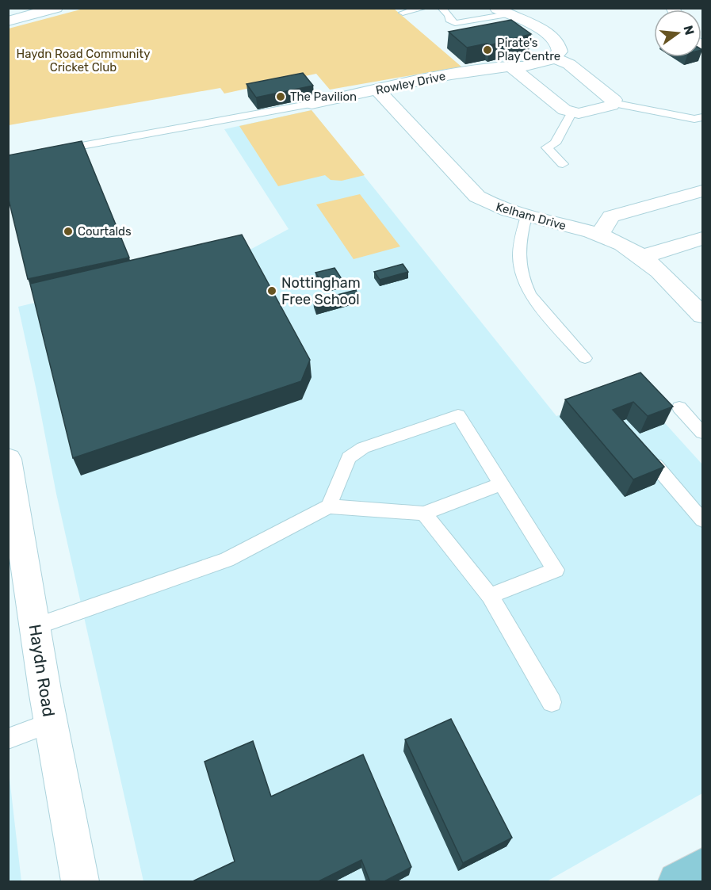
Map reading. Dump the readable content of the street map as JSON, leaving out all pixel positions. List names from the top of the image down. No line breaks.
{"streets":{"street":["Rowley Drive","Kelham Drive","Haydn Road"]},"crossings":[["Rowley Drive","Kelham Drive"]],"parks":["Haydn Road Community Cricket Club"],"places":["Pirate's Play Centre","The Pavilion","Courtalds","Nottingham Free School"],"north":"right"}
